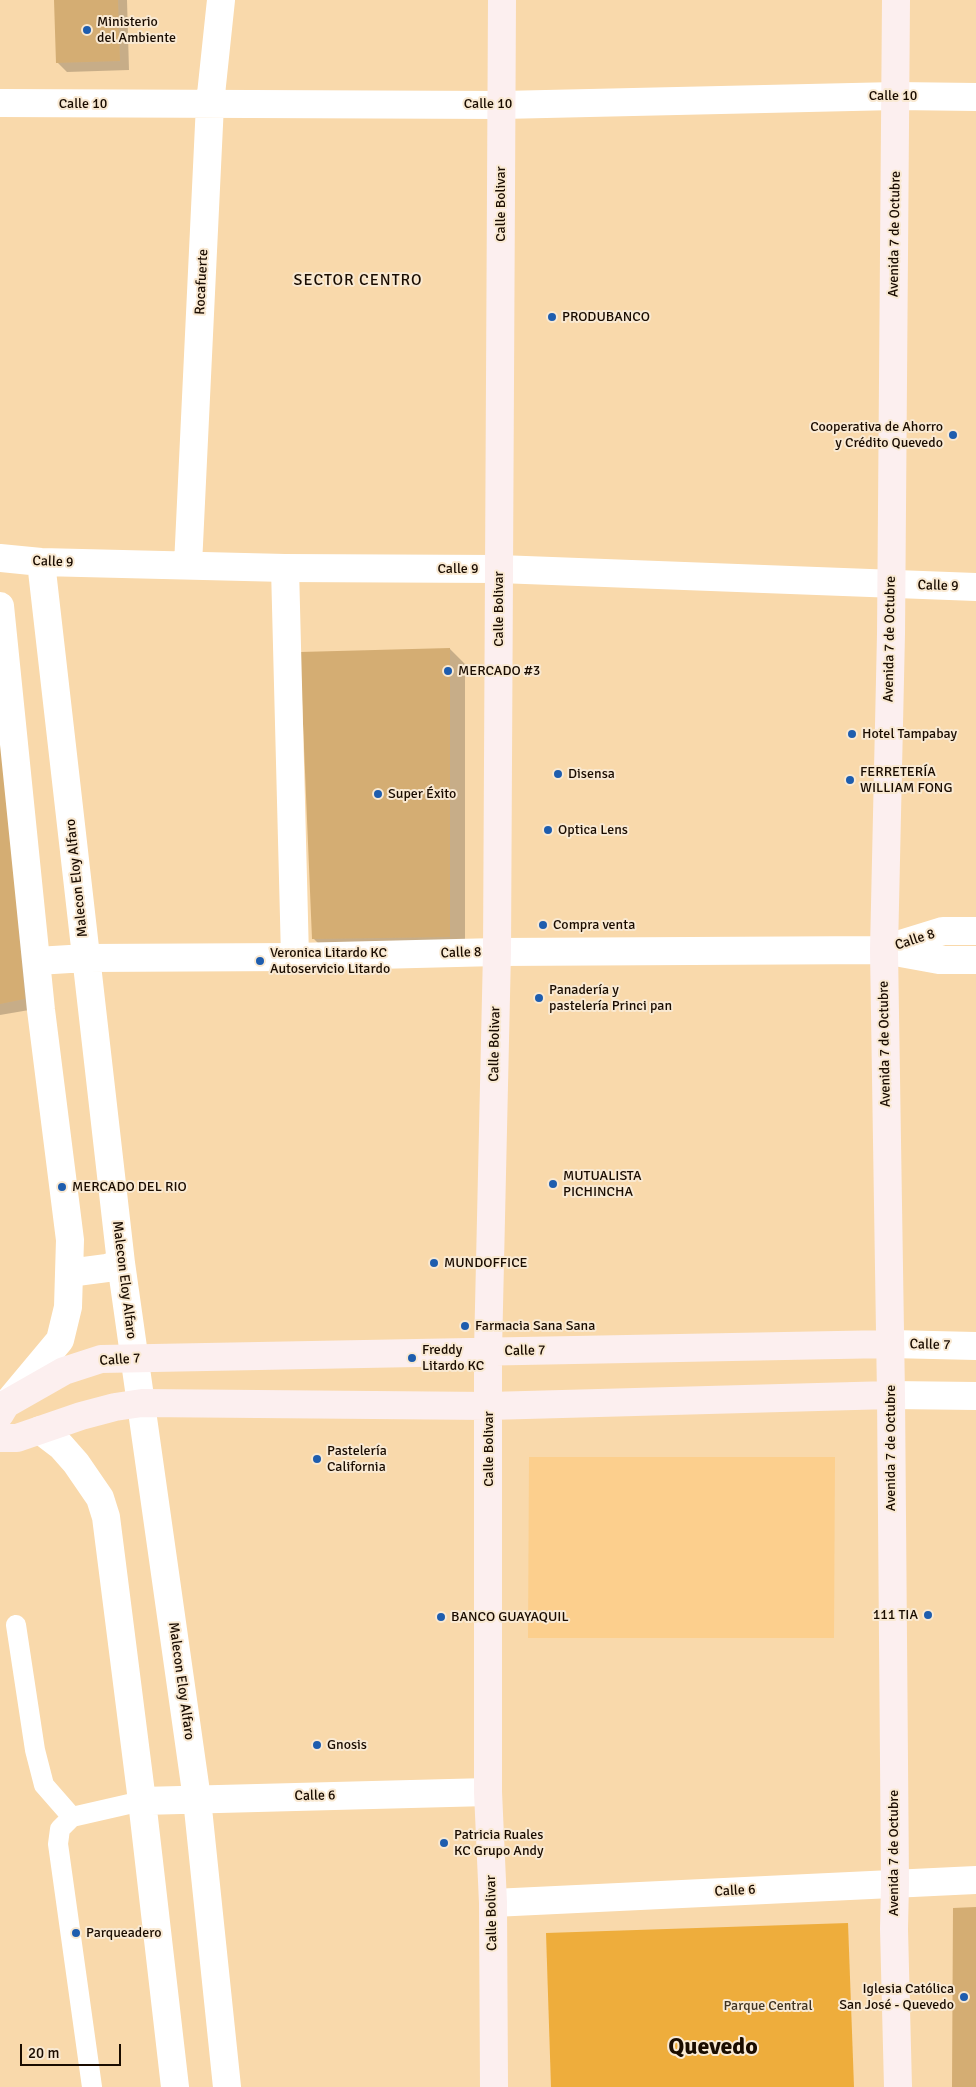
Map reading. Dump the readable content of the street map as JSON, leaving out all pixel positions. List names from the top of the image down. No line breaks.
{"streets":{"main road":["Calle Bolivar","Avenida 7 de Octubre","Calle 7"],"street":["Calle 10","Rocafuerte","Calle 9","Malecon Eloy Alfaro","Calle 8","Calle 6"]},"crossings":[["Calle 10","Calle Bolivar"],["Calle 10","Avenida 7 de Octubre"],["Calle 10","Rocafuerte"],["Calle Bolivar","Calle 9"],["Calle Bolivar","Calle 8"],["Calle Bolivar","Calle 7"],["Calle Bolivar","Calle 6"],["Avenida 7 de Octubre","Calle 9"],["Avenida 7 de Octubre","Calle 8"],["Avenida 7 de Octubre","Calle 7"],["Avenida 7 de Octubre","Calle 6"],["Rocafuerte","Calle 9"],["Calle 9","Malecon Eloy Alfaro"],["Malecon Eloy Alfaro","Calle 8"],["Malecon Eloy Alfaro","Calle 7"],["Malecon Eloy Alfaro","Calle 6"]],"districts":["SECTOR CENTRO","Quevedo"],"parks":["Parque Central"],"places":["Ministerio del Ambiente","PRODUBANCO","Cooperativa de Ahorro y Crédito Quevedo","MERCADO #3","Hotel Tampabay","Disensa","FERRETERÍA WILLIAM FONG","Super Éxito","Optica Lens","Compra venta","Veronica Litardo KC Autoservicio Litardo","Panadería y pastelería Princi pan","MUTUALISTA PICHINCHA","MERCADO DEL RIO","MUNDOFFICE","Farmacia Sana Sana","Freddy Litardo KC","Pastelería California","111 TIA","BANCO GUAYAQUIL","Gnosis","Patricia Ruales KC Grupo Andy","Parqueadero","Iglesia Católica San José - Quevedo"],"scale_bar":"20 m"}
